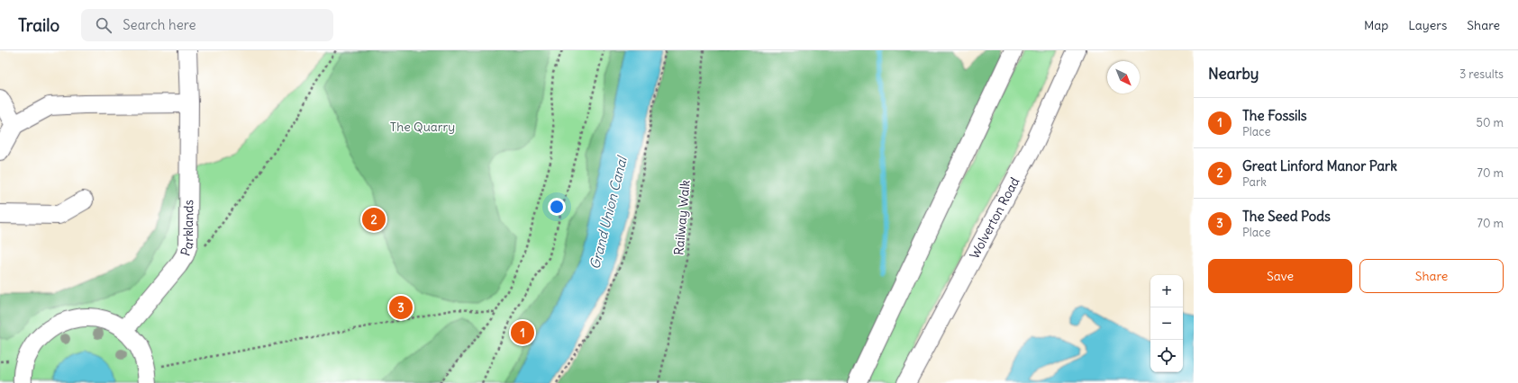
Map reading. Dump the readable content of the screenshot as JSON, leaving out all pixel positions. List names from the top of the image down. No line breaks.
{"streets":{"street":["Wolverton Road","Parklands"],"path":["Railway Walk"]},"water":["Grand Union Canal"],"parks":["The Quarry"],"north":"bottom right","page":{"header":"Trailo","search":"Search here","nav":["Map","Layers","Share"],"heading":["Nearby","3 results"],"list":[{"mark":"1","name":"The Fossils","note":"Place","value":"50 m"},{"mark":"2","name":"Great Linford Manor Park","note":"Park","value":"70 m"},{"mark":"3","name":"The Seed Pods","note":"Place","value":"70 m"}],"pins":["2","3","1"],"buttons":["Save","Share"],"map_buttons":["+","−"]}}
